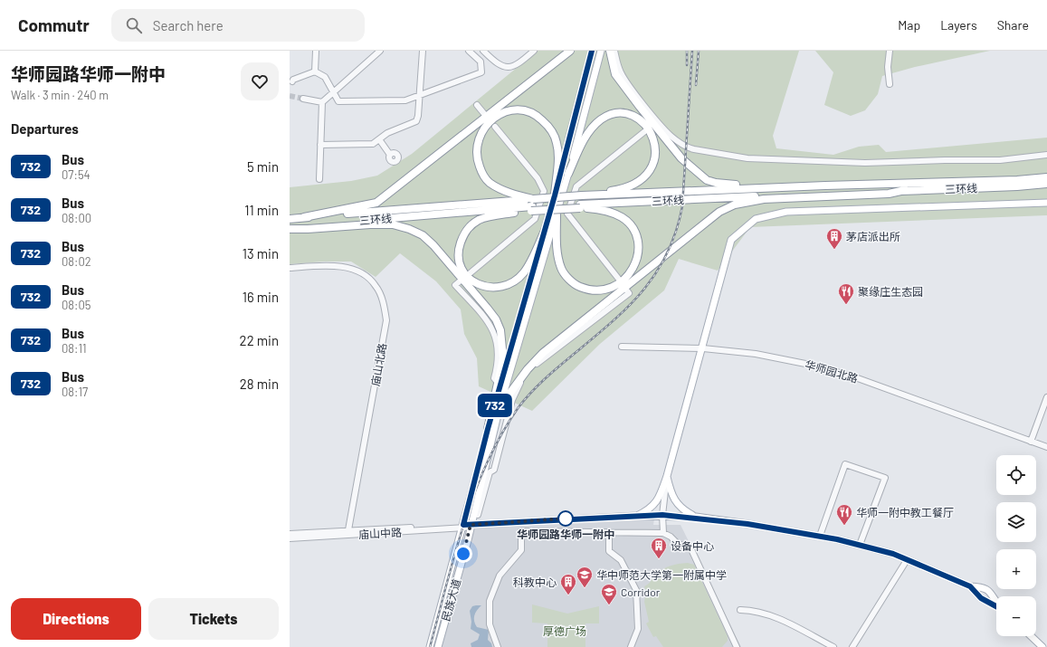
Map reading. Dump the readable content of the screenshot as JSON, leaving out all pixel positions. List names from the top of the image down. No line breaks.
{"streets":{"highway":["三环线"],"main road":["民族大道"],"street":["庙山北路","华师园北路","庙山中路"]},"crossings":[["庙山北路","庙山中路"],["庙山中路","民族大道"]],"parks":["厚德广场"],"places":{"building":["茅店派出所","设备中心","科教中心"],"restaurant":["聚缘庄生态园","华师一附中教工餐厅"],"other":["华师园路华师一附中"],"school or university":["华中师范大学第一附属中学","Corridor"]},"lines":["bus line 732"],"page":{"header":"Commutr","search":"Search here","nav":["Map","Layers","Share"],"heading":[["华师园路华师一附中","Walk · 3 min · 240 m"],"Departures"],"on_map":"732","list":[{"mark":"732","name":"Bus","note":"07:54","value":"5 min"},{"mark":"732","name":"Bus","note":"08:00","value":"11 min"},{"mark":"732","name":"Bus","note":"08:02","value":"13 min"},{"mark":"732","name":"Bus","note":"08:05","value":"16 min"},{"mark":"732","name":"Bus","note":"08:11","value":"22 min"},{"mark":"732","name":"Bus","note":"08:17","value":"28 min"}],"map_buttons":["+","−"],"buttons":["Directions","Tickets"]}}
